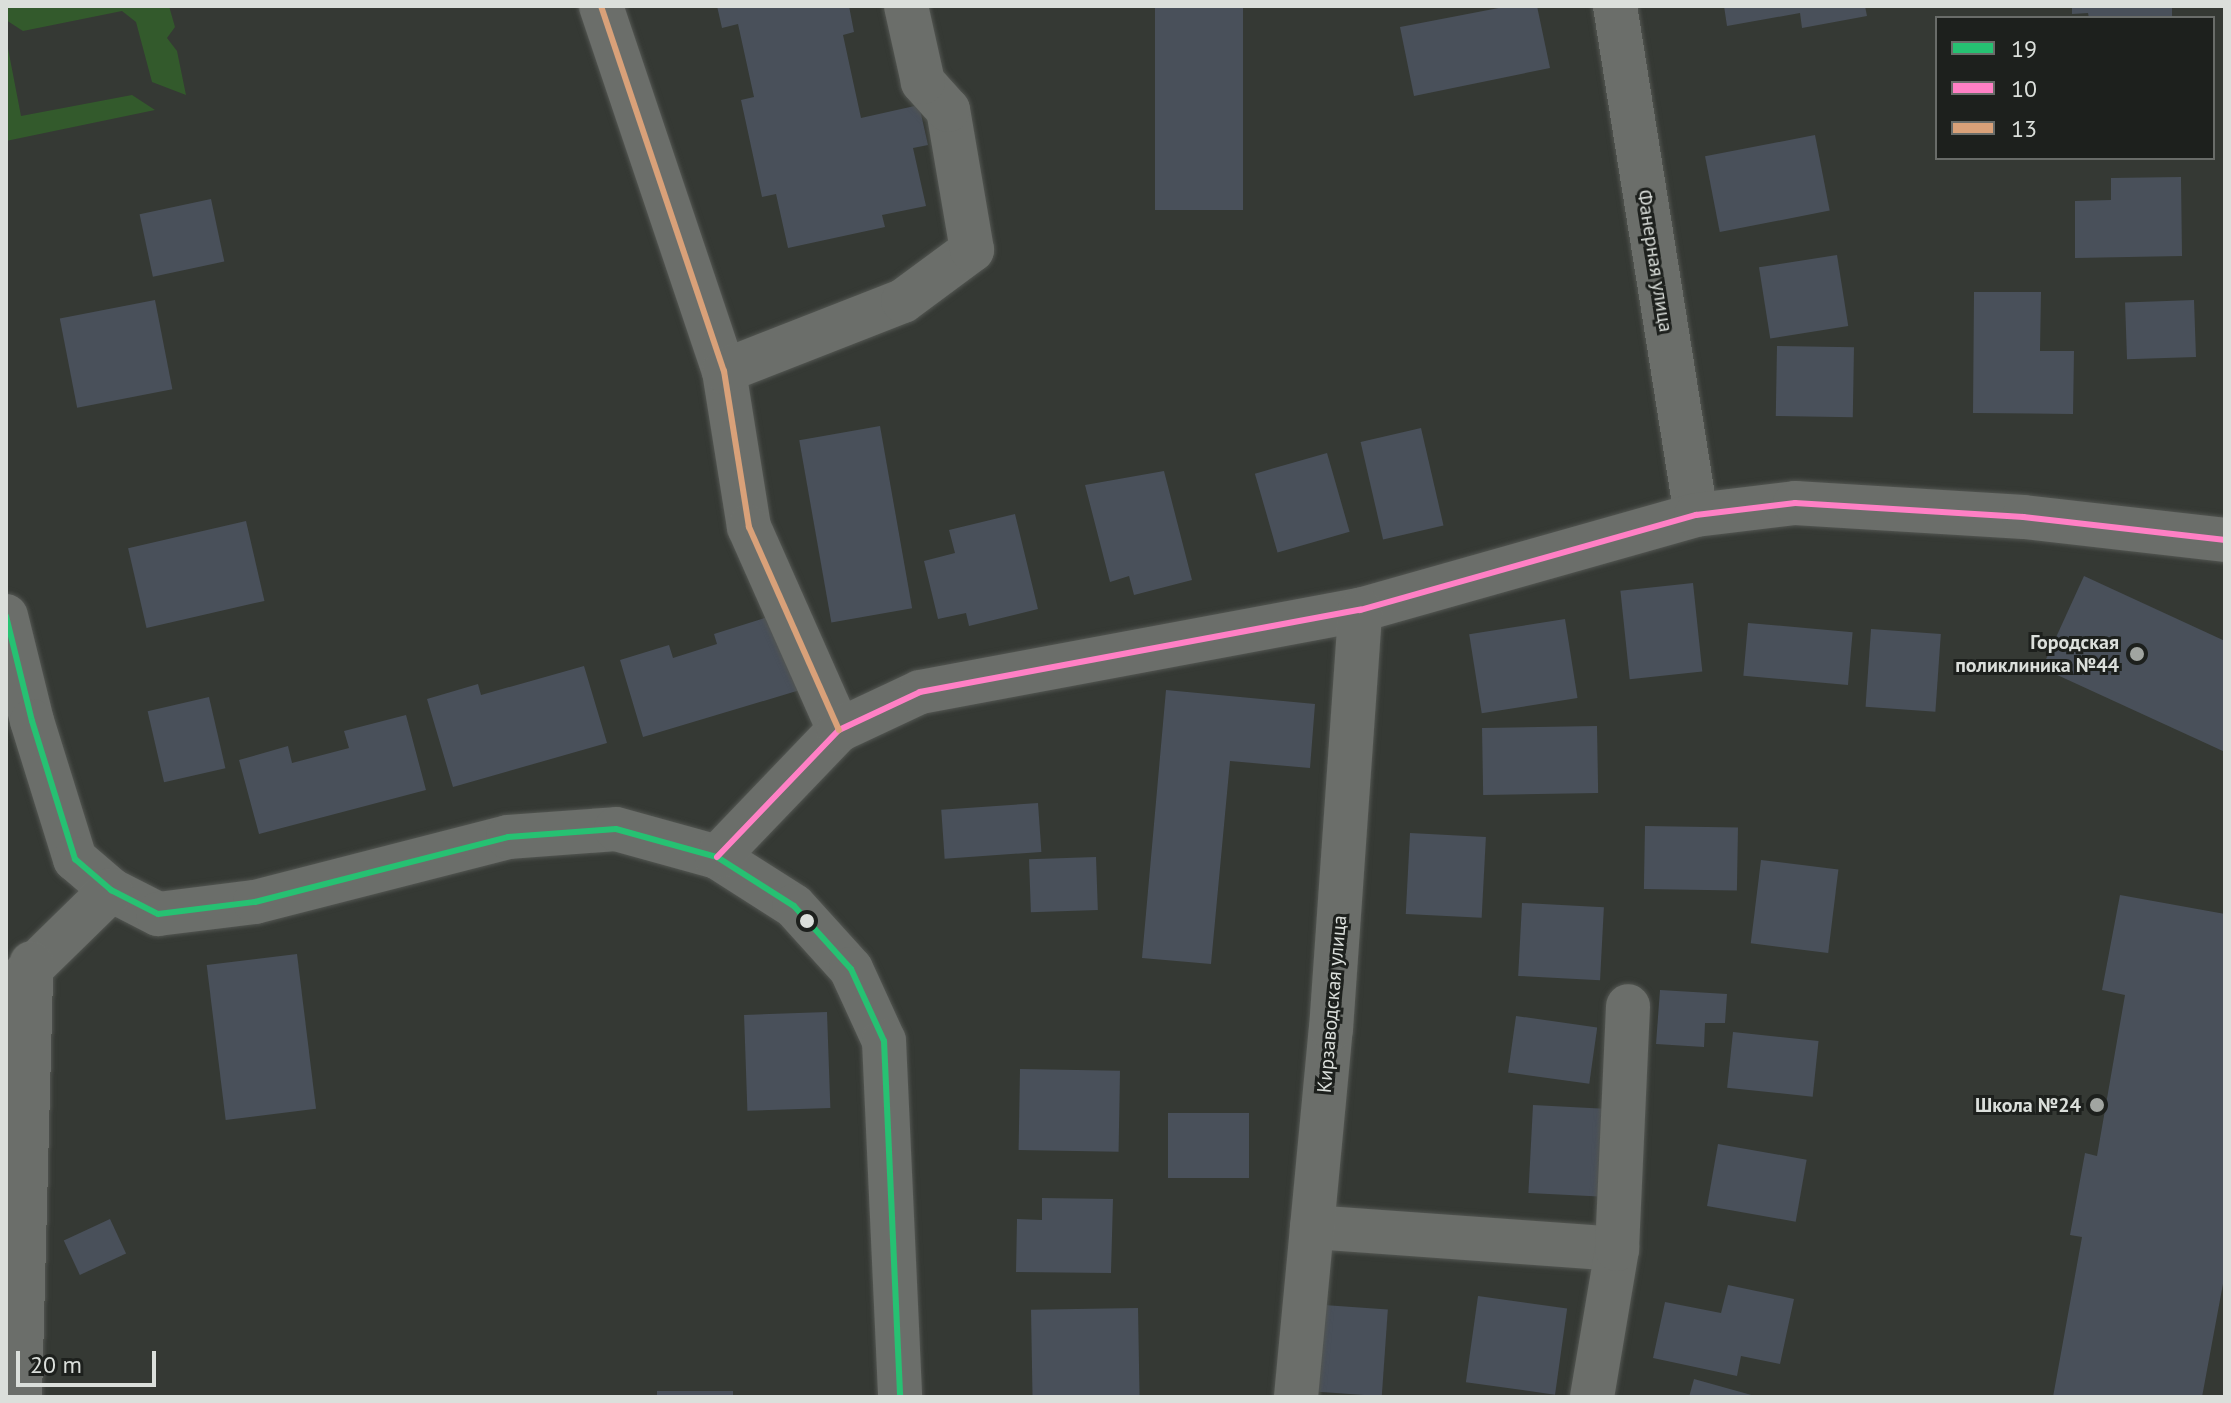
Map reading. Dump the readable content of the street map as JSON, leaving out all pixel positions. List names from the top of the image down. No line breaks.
{"streets":{"street":["Фанерная улица","Кирзаводская улица"]},"places":["Городская поликлиника №44","Школа №24"],"lines":["transit line 13","transit line 10","transit line 19"],"legend":["19","10","13"],"scale_bar":"20 m"}
